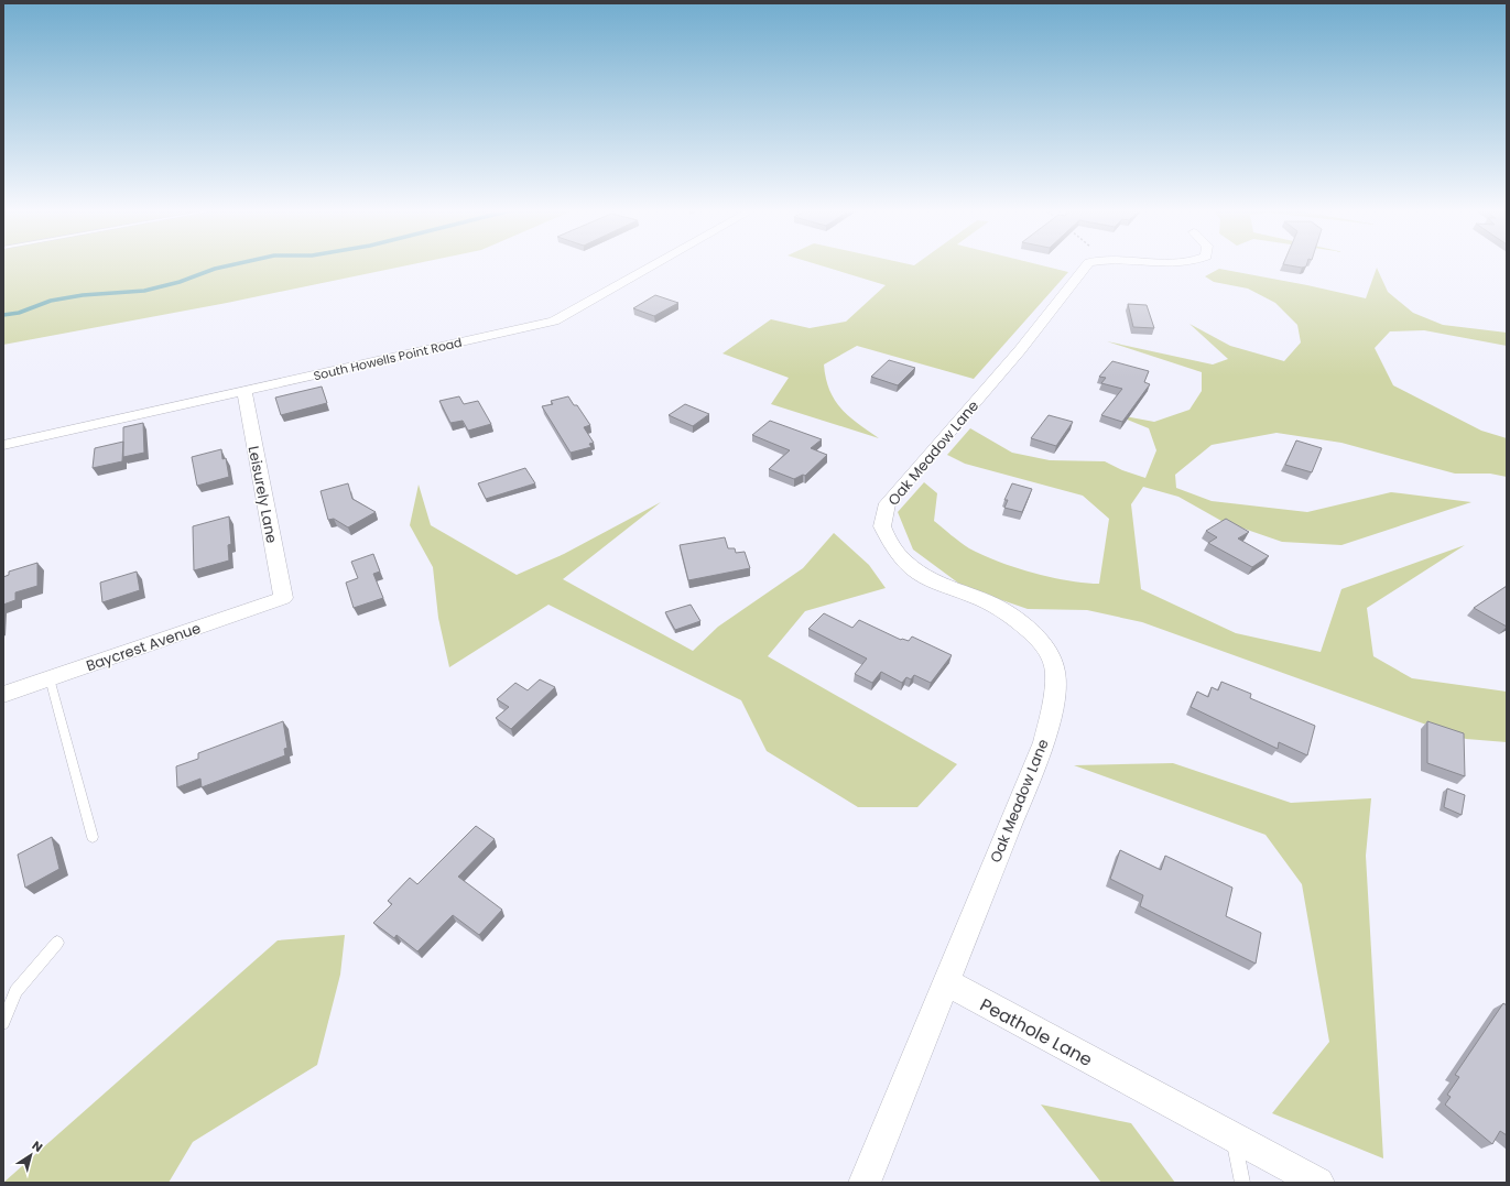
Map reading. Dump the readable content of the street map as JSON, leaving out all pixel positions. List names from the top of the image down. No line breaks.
{"streets":{"street":["South Howells Point Road","Oak Meadow Lane","Leisurely Lane","Baycrest Avenue","Peathole Lane"]},"crossings":[["South Howells Point Road","Leisurely Lane"],["Oak Meadow Lane","Peathole Lane"],["Leisurely Lane","Baycrest Avenue"]],"north":"top right"}
